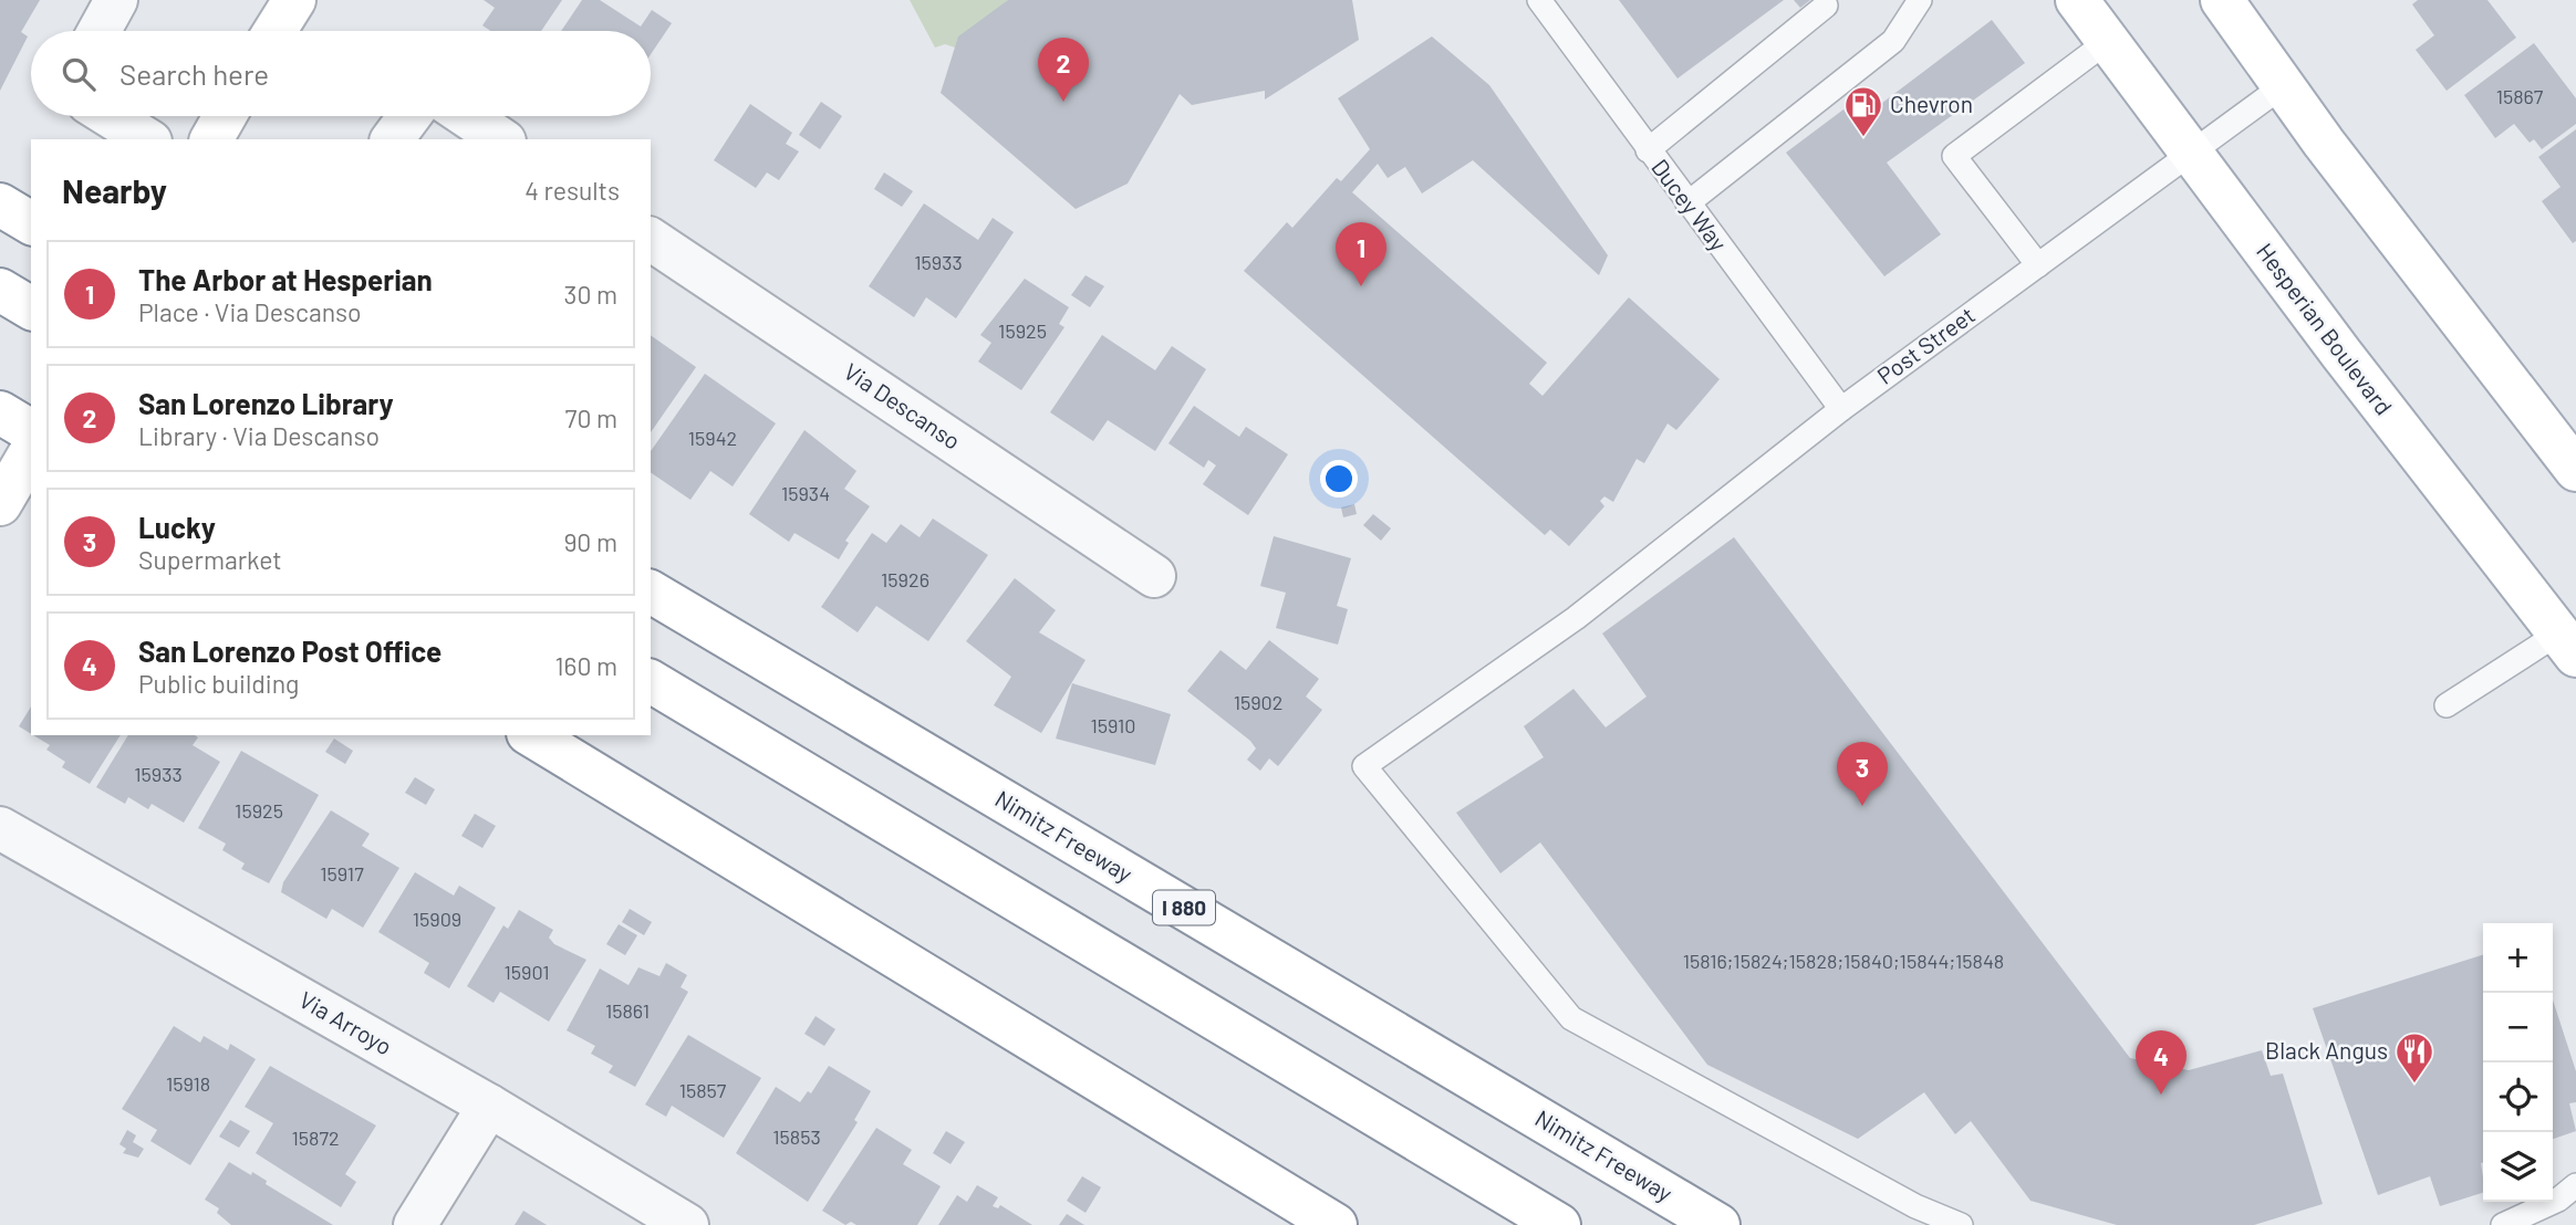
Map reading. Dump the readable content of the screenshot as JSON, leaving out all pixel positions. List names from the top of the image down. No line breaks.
{"streets":{"main road":["Hesperian Boulevard","Nimitz Freeway","I 880"],"street":["Via Descanso","Via Arroyo"],"lane":["Ducey Way","Post Street"]},"crossings":[["Ducey Way","Post Street"],["Hesperian Boulevard","Post Street"]],"places":{"fuel station":["Chevron"],"restaurant":["Black Angus"]},"house_numbers":["15867","15933","15925","15942","15934","15926","15902","15910","15933","15925","15917","15909","15816;15824;15828;15840;15844;15848","15901","15861","15918","15857","15853","15872"],"page":{"search":"Search here","pins":["2","1","3","4"],"heading":["Nearby","4 results"],"list":[{"mark":"1","name":"The Arbor at Hesperian","note":"Place · Via Descanso","value":"30 m"},{"mark":"2","name":"San Lorenzo Library","note":"Library · Via Descanso","value":"70 m"},{"mark":"3","name":"Lucky","note":"Supermarket","value":"90 m"},{"mark":"4","name":"San Lorenzo Post Office","note":"Public building","value":"160 m"}],"map_buttons":["+","−"]}}
